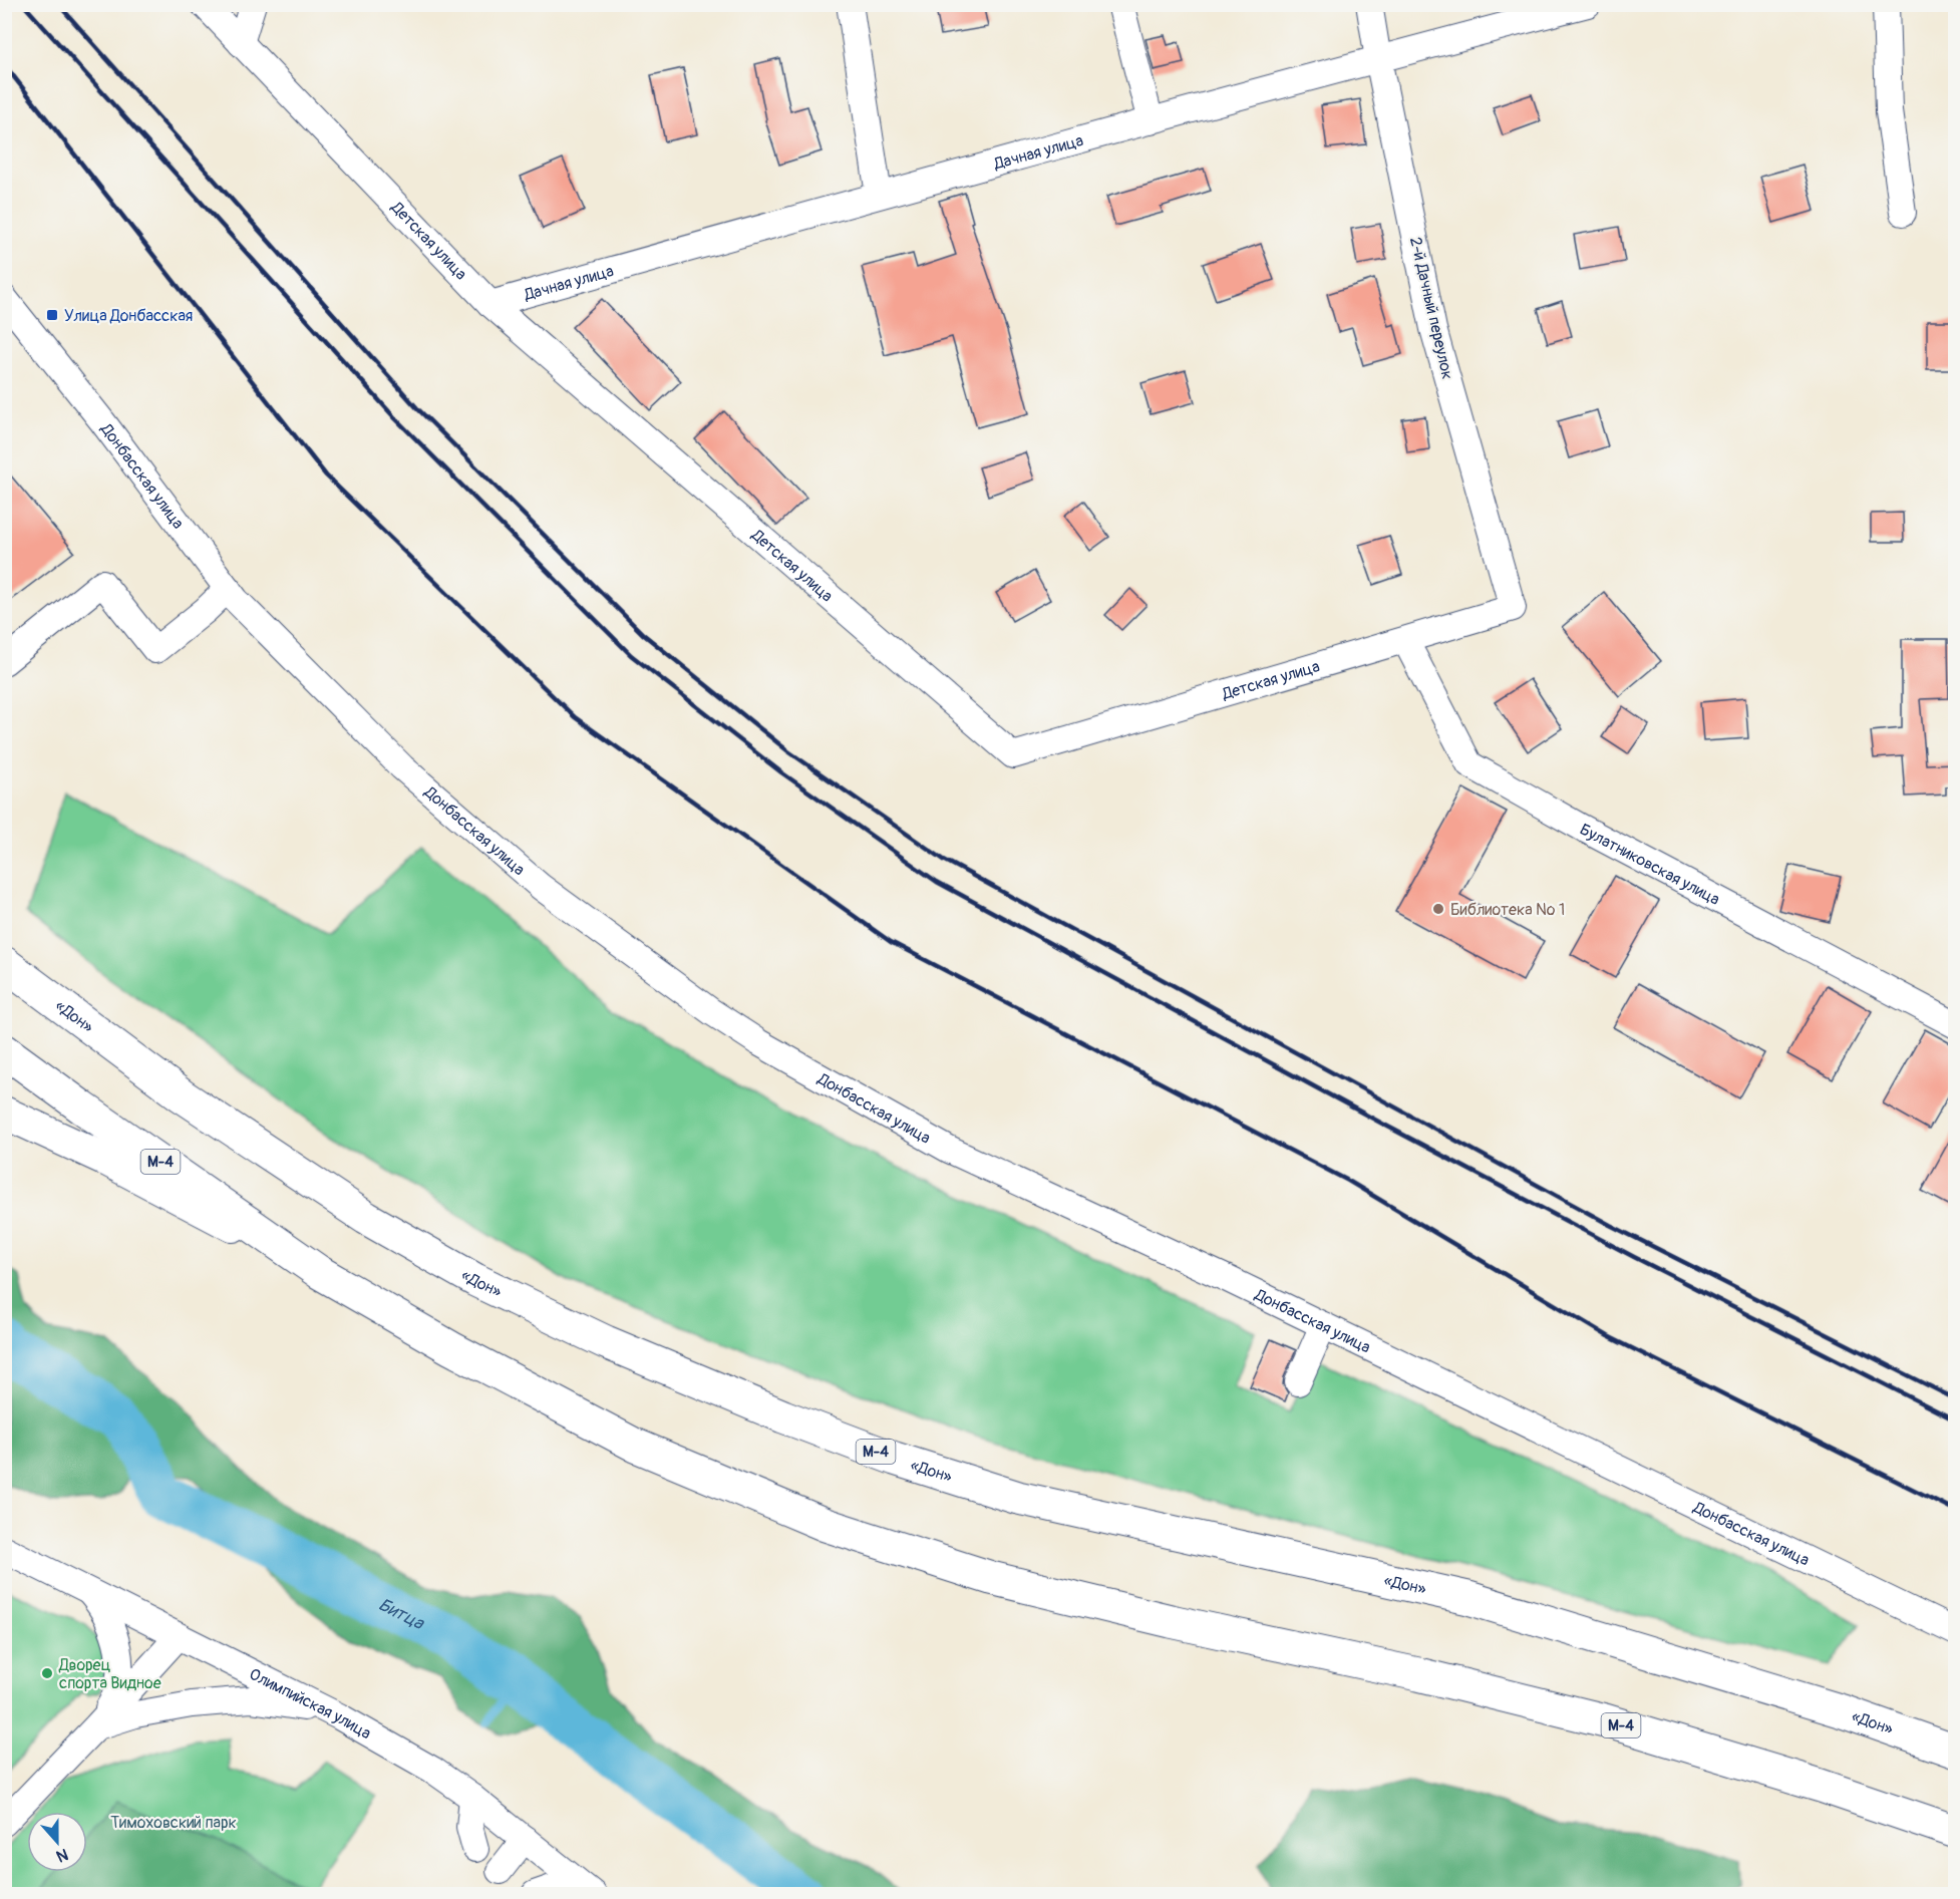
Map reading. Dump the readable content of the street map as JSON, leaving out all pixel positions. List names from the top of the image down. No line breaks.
{"streets":{"highway":["«Дон»","М-4"],"street":["Дачная улица","Детская улица","2-й Дачный переулок","Донбасская улица","Булатниковская улица","Олимпийская улица"]},"crossings":[["Дачная улица","Детская улица"],["Дачная улица","2-й Дачный переулок"],["Детская улица","2-й Дачный переулок"],["Детская улица","Булатниковская улица"]],"water":["Битца"],"parks":["Тимоховский парк"],"places":{"transit":["Улица Донбасская"],"other":["Библиотека № 1","Дворец спорта Видное"]},"north":"bottom"}
